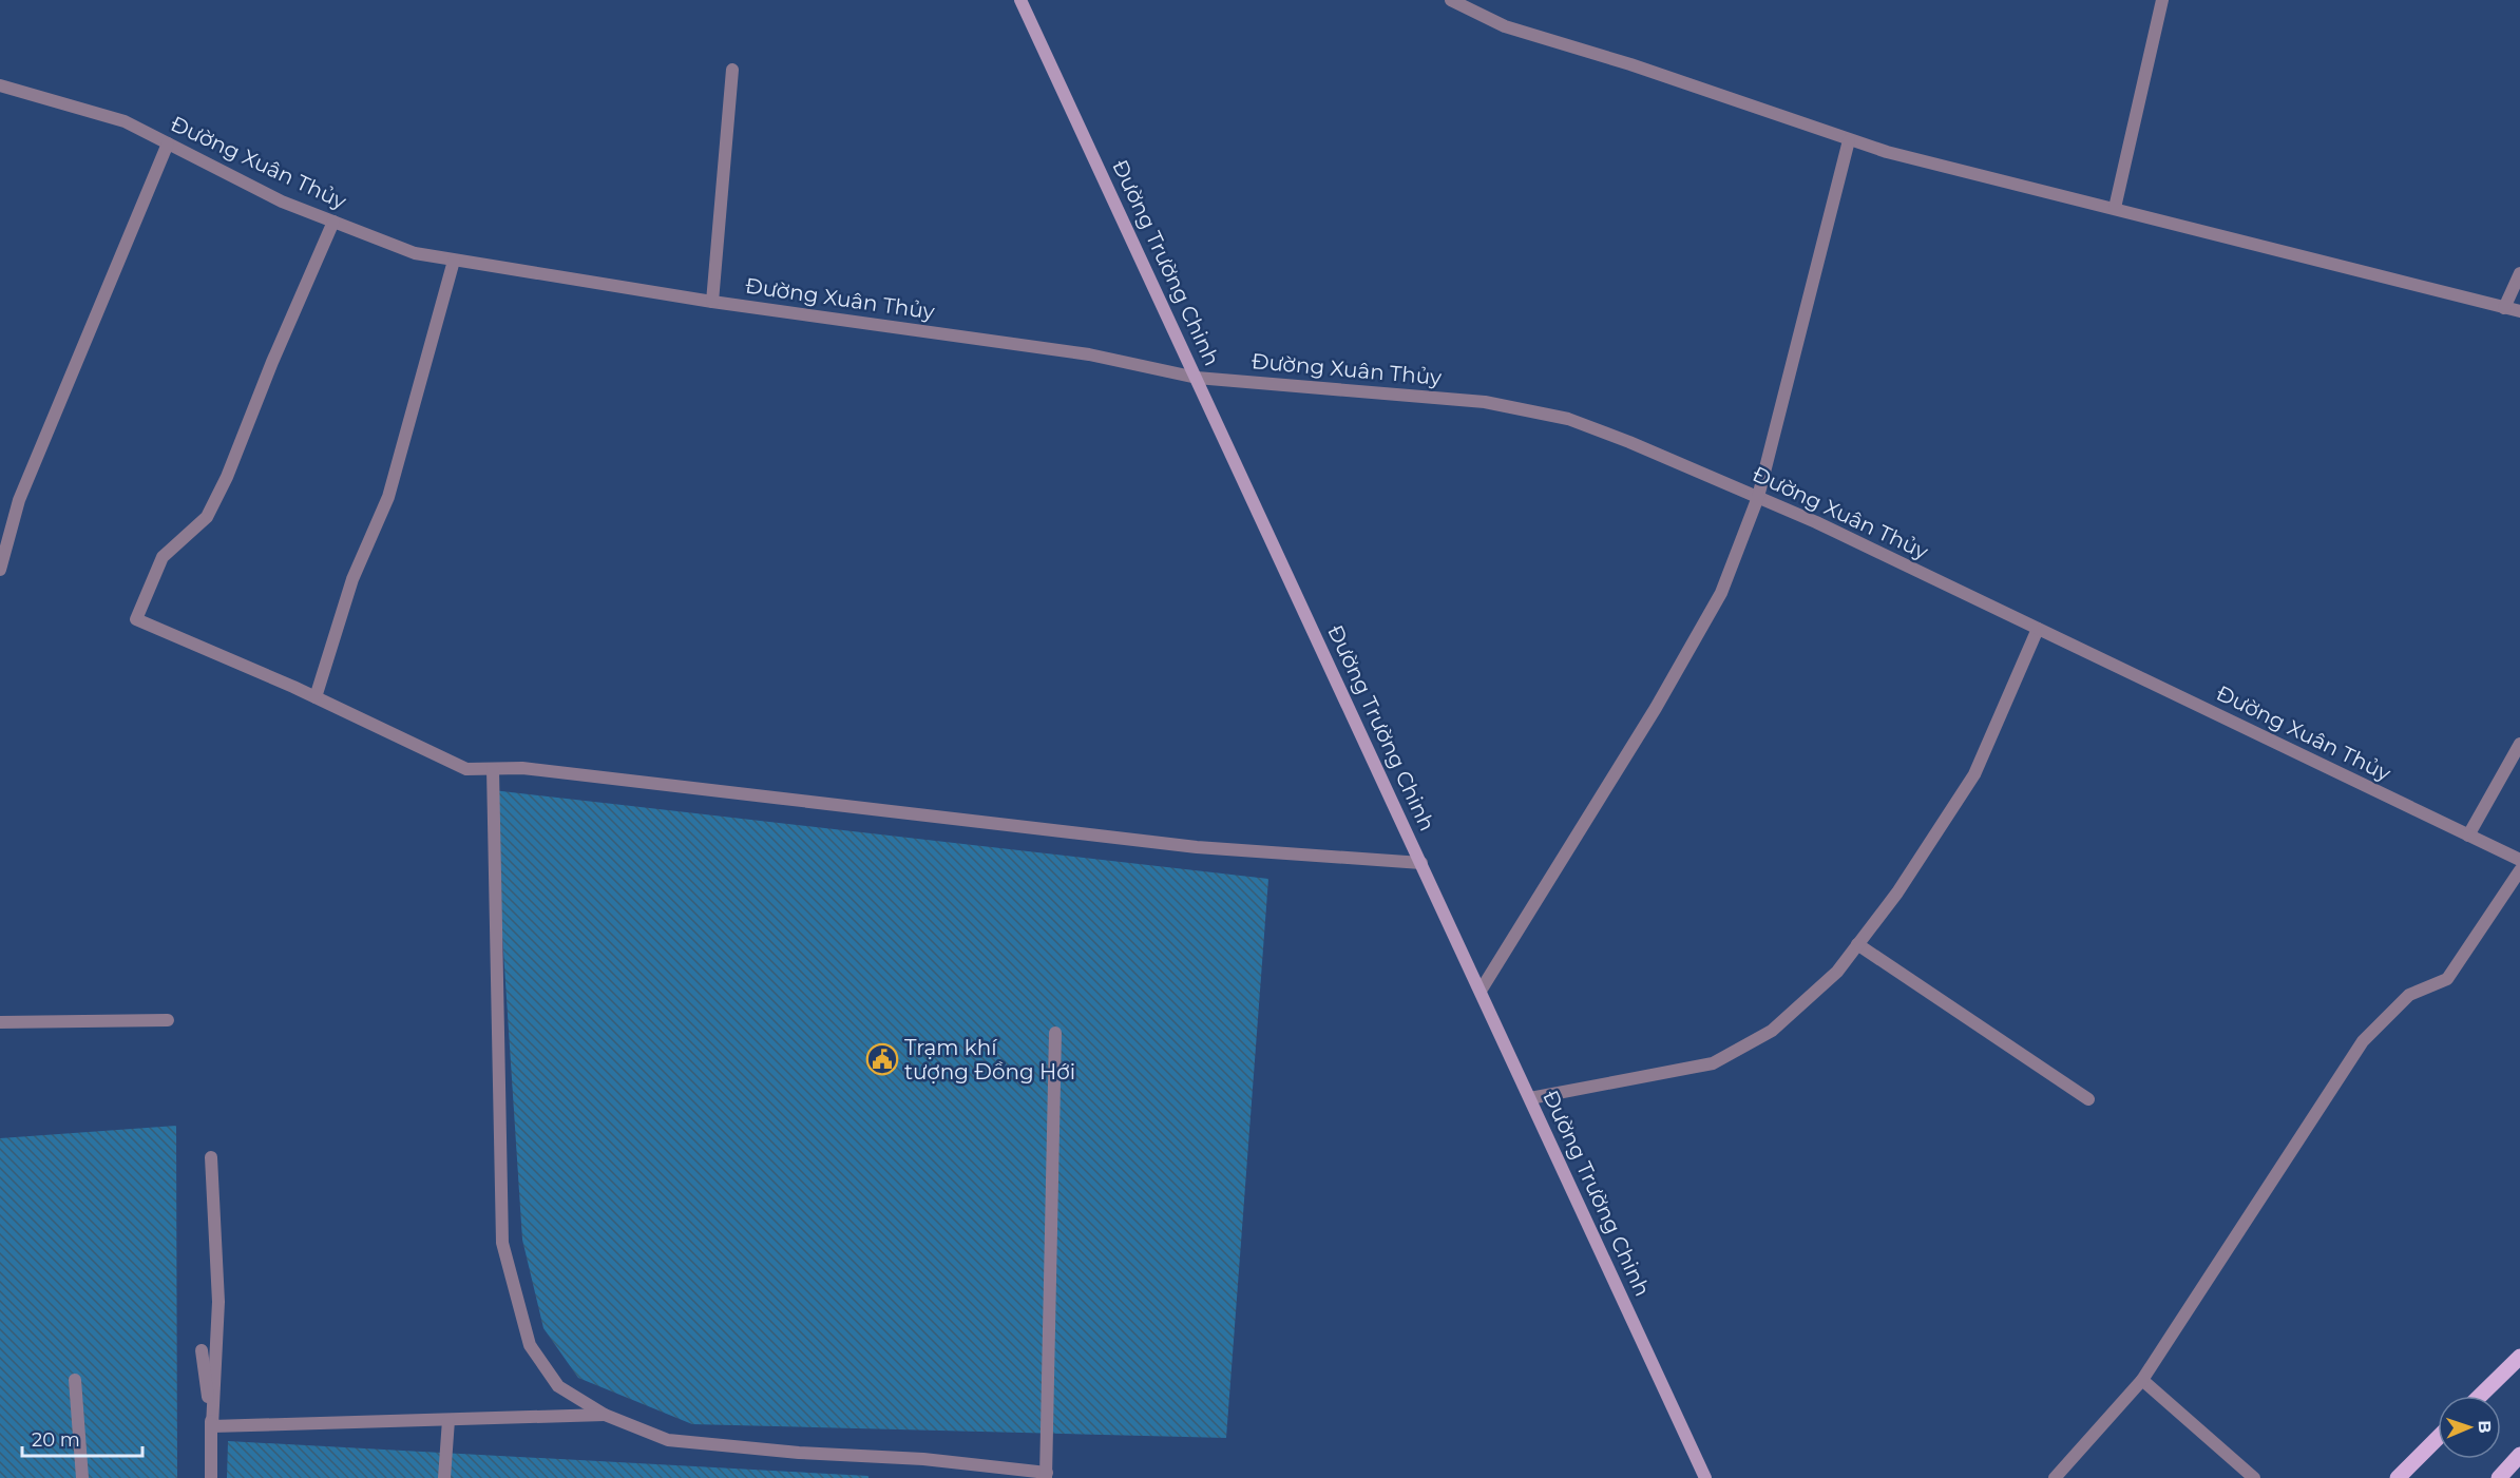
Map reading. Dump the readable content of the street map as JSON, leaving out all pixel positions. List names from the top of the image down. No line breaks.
{"streets":{"street":["Đường Xuân Thủy","Đường Trường Chinh"]},"crossings":[["Đường Xuân Thủy","Đường Trường Chinh"]],"places":{"public building":["Trạm khí tượng Đồng Hới"]},"scale_bar":"20 m","north":"right"}
